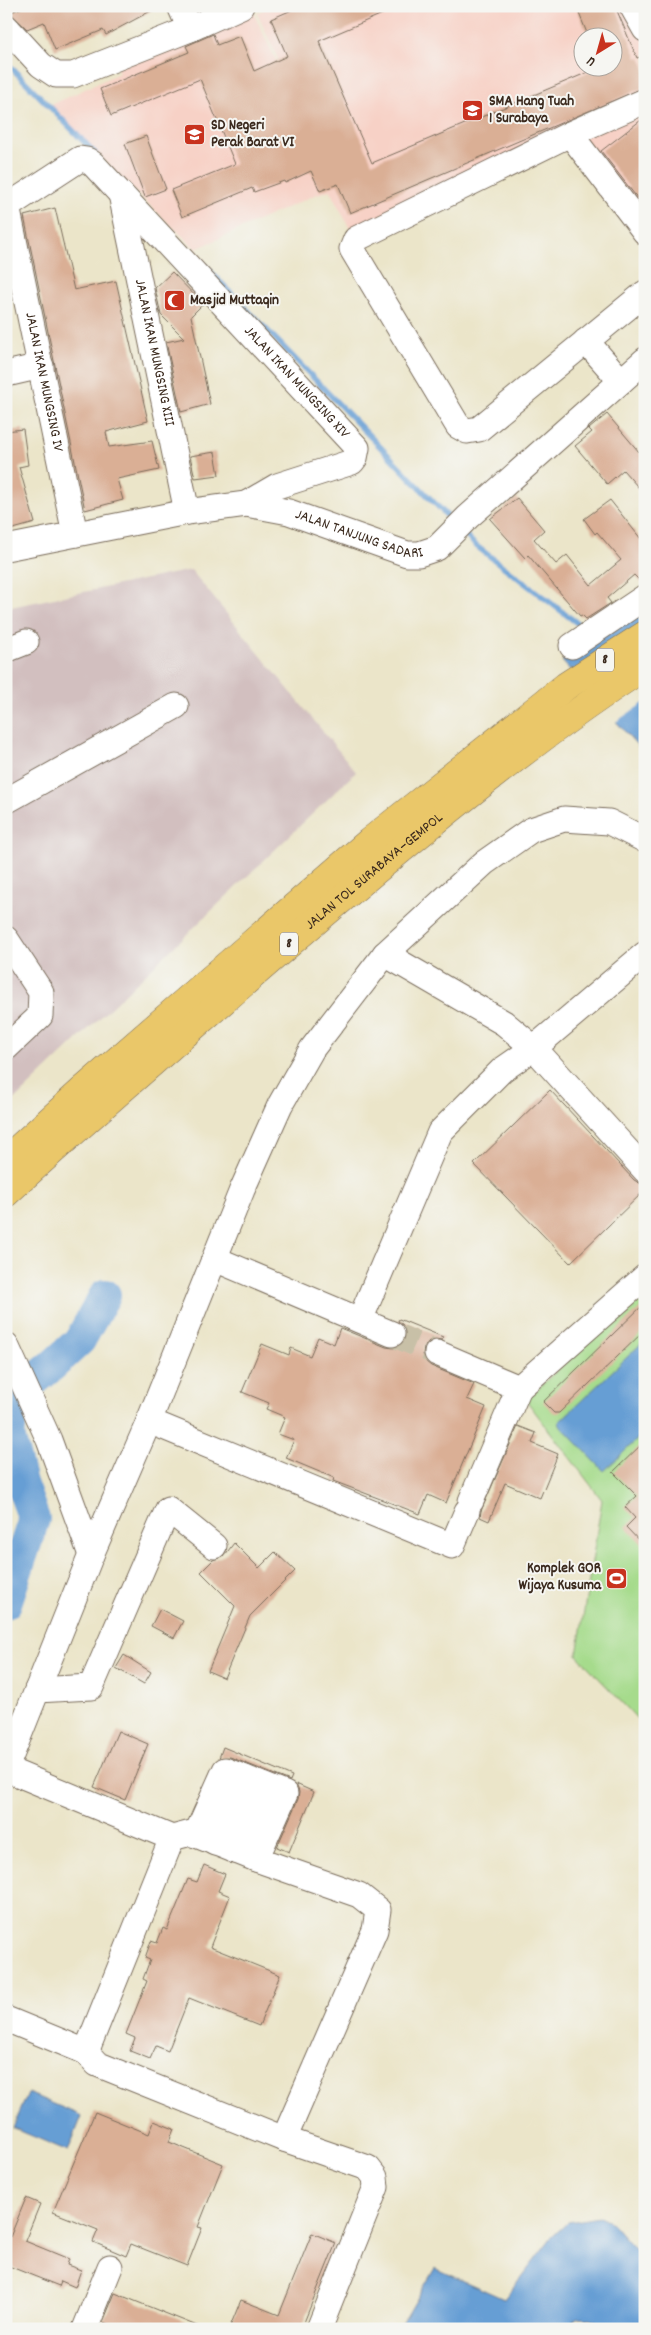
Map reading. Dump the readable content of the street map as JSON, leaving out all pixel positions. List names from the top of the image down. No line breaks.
{"streets":{"highway":["8","JALAN TOL SURABAYA–GEMPOL"],"street":["JALAN IKAN MUNGSING XIII","JALAN IKAN MUNGSING IV","JALAN IKAN MUNGSING XIV","JALAN TANJUNG SADARI"]},"crossings":[["JALAN IKAN MUNGSING XIII","JALAN IKAN MUNGSING XIV"],["JALAN IKAN MUNGSING XIII","JALAN TANJUNG SADARI"],["JALAN IKAN MUNGSING IV","JALAN IKAN MUNGSING XIV"],["JALAN IKAN MUNGSING IV","JALAN TANJUNG SADARI"],["JALAN IKAN MUNGSING XIV","JALAN TANJUNG SADARI"]],"places":{"school or university":["SMA Hang Tuah 1 Surabaya","SD Negeri Perak Barat VI"],"mosque":["Masjid Muttaqin"],"sports":["Komplek GOR Wijaya Kusuma"]},"north":"bottom left"}
